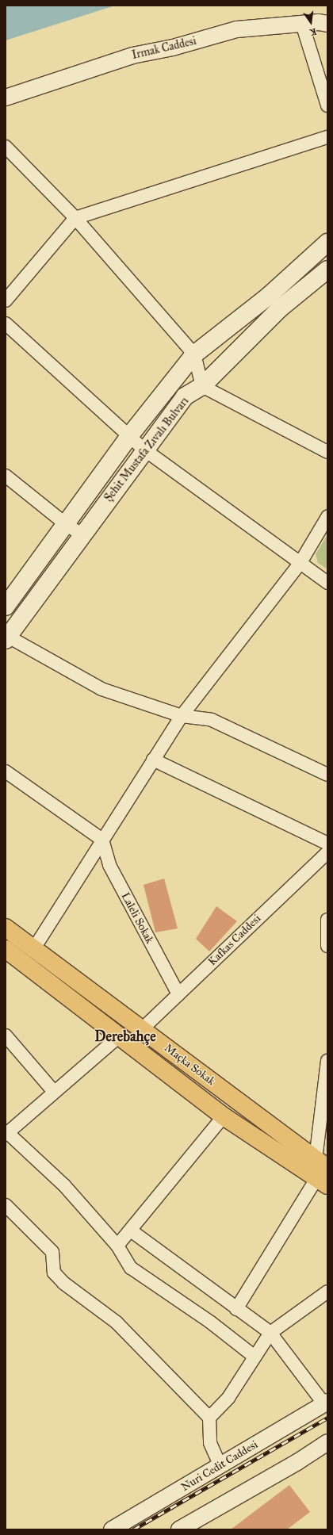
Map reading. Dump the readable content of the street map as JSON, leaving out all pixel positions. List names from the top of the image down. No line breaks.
{"streets":{"main road":["Şehit Mustafa Zıvalı Bulvarı","Maçka Sokak"],"street":["Irmak Caddesi","Laleli Sokak","Kafkas Caddesi","Nuri Cedit Caddesi"]},"crossings":[["Laleli Sokak","Kafkas Caddesi"],["Kafkas Caddesi","Maçka Sokak"]],"districts":["Derebahçe"],"north":"bottom"}
